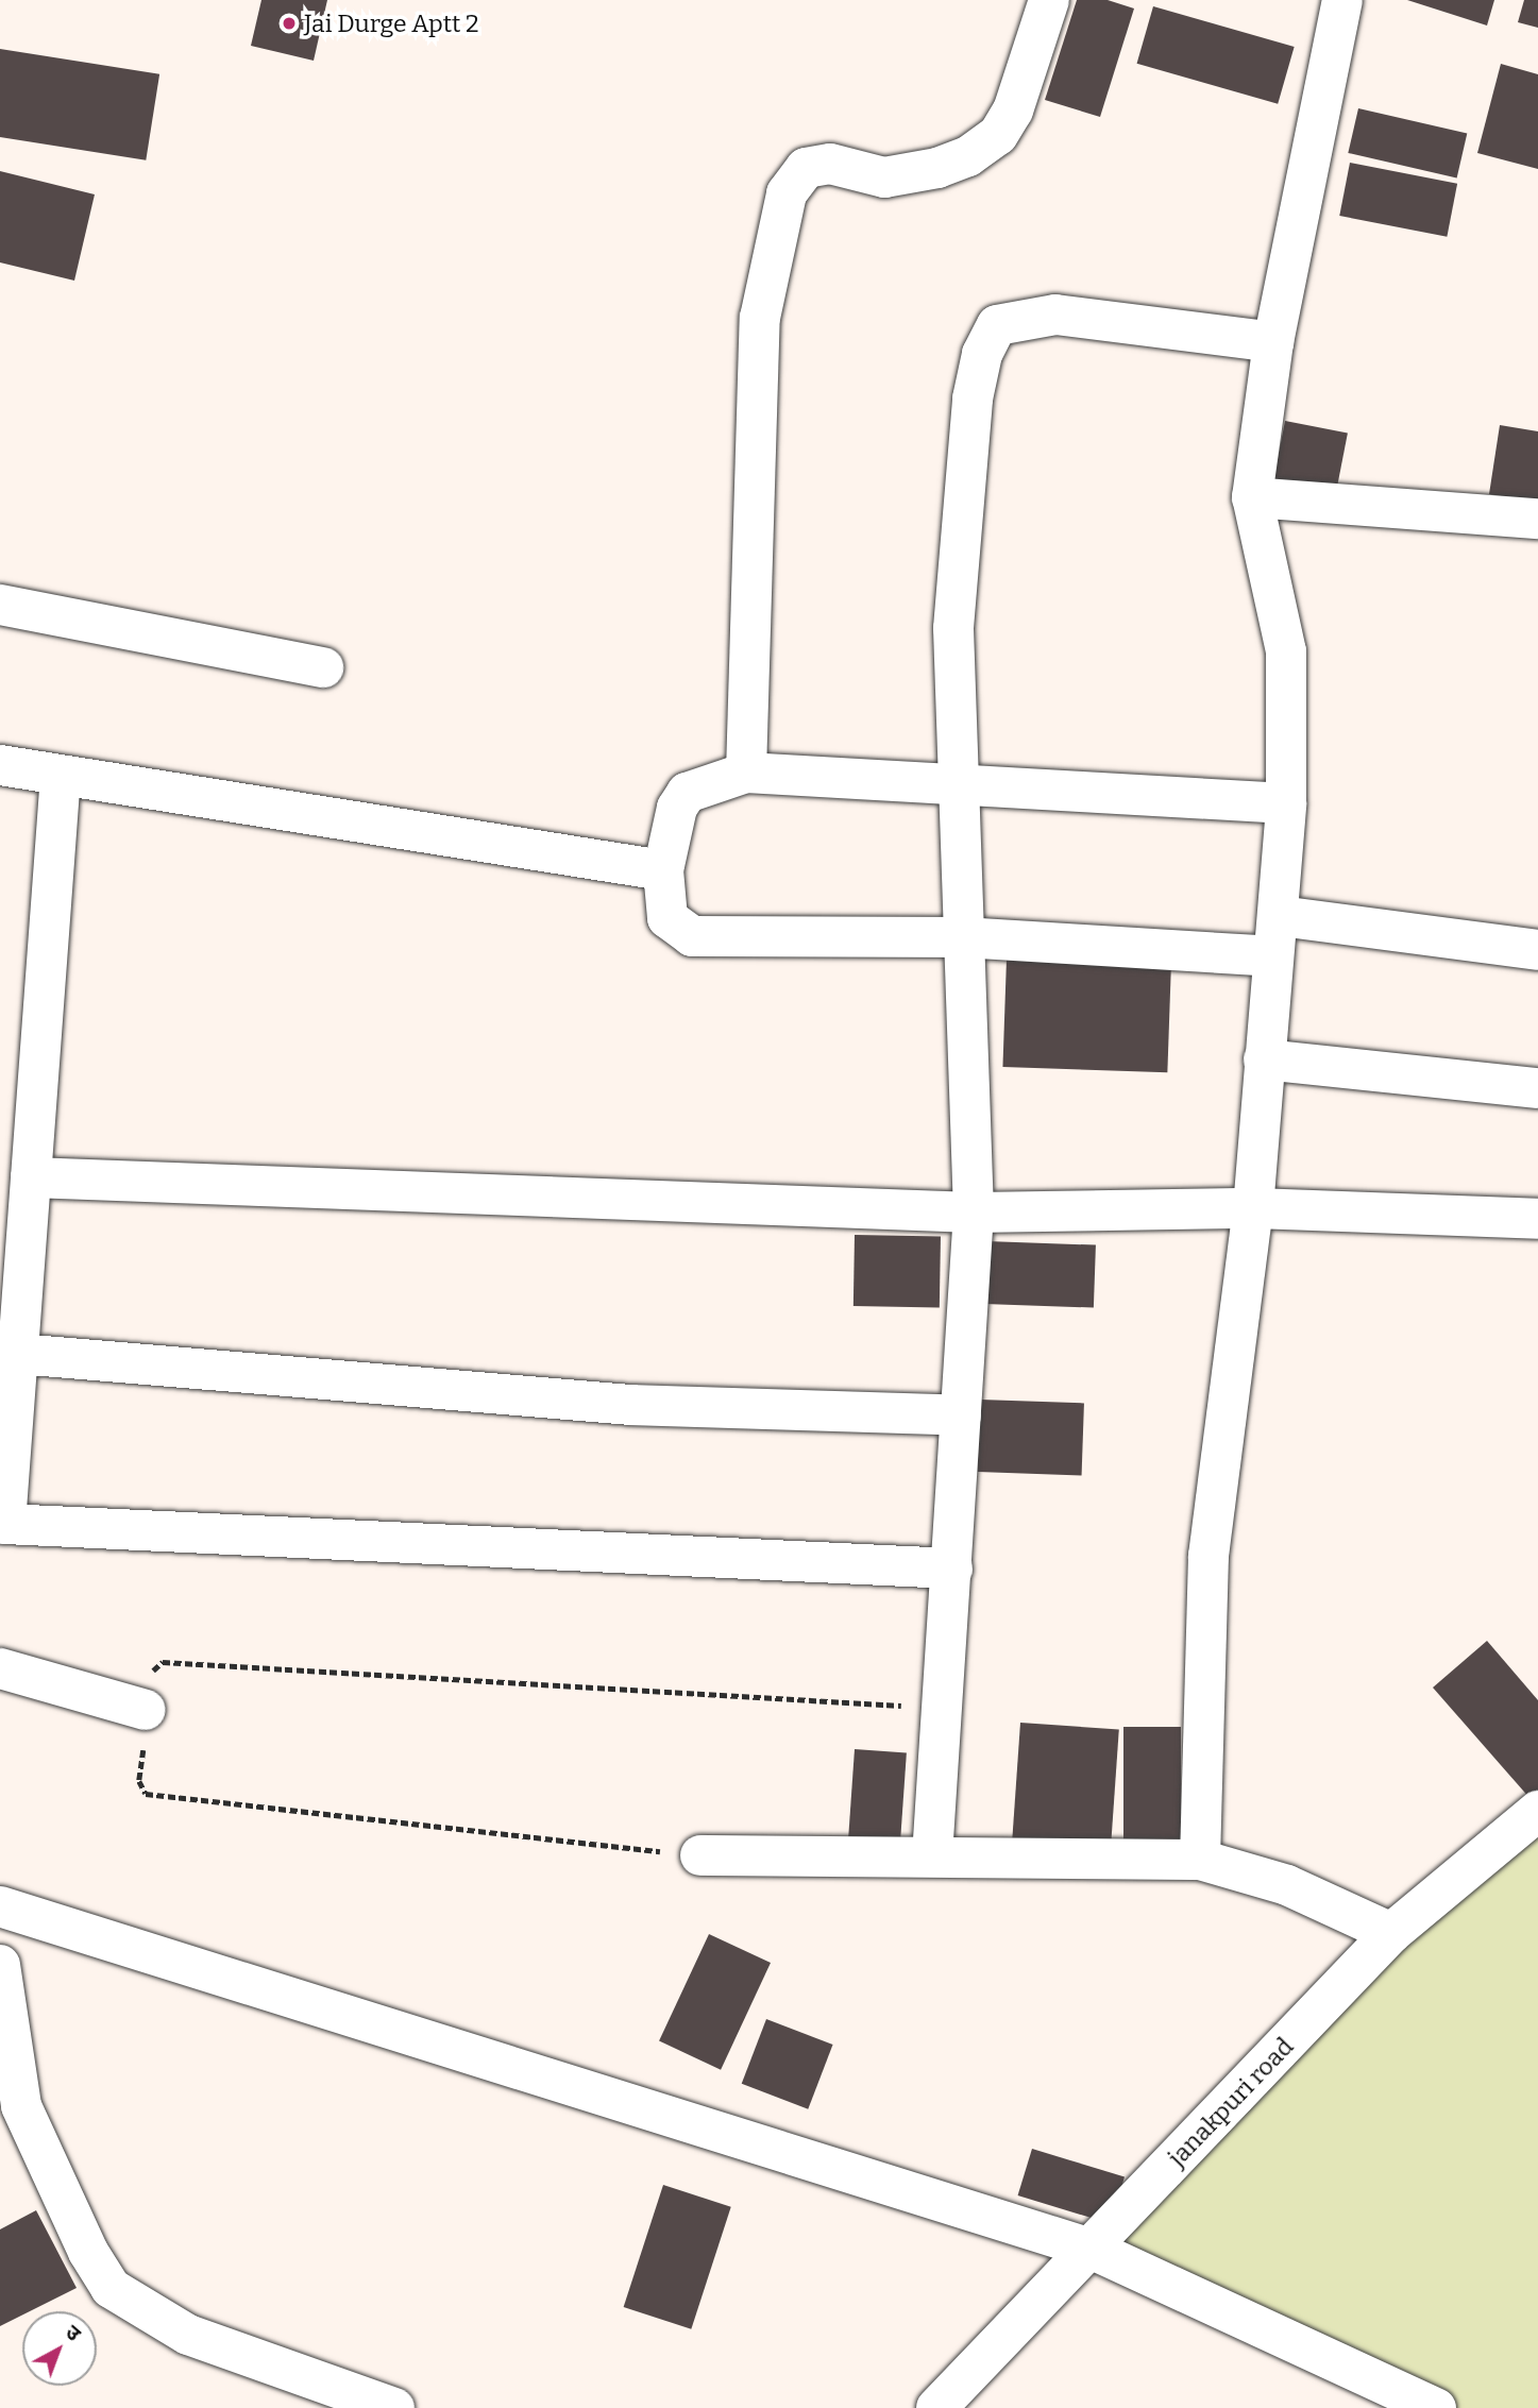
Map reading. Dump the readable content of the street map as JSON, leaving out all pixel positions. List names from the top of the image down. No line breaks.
{"streets":{"street":["janakpuri road"]},"places":["Jai Durge Aptt 2"],"north":"top right"}
